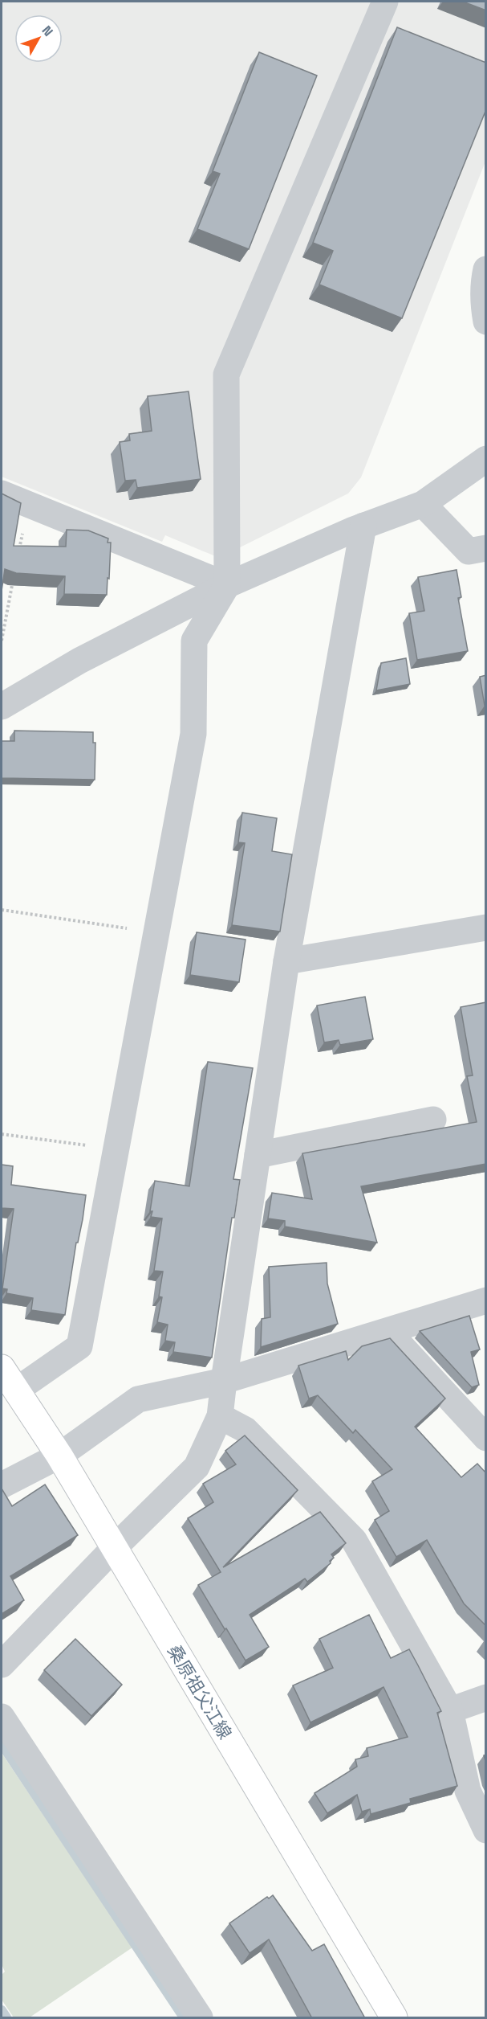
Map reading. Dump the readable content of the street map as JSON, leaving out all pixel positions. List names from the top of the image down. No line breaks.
{"streets":{"main road":["桑原祖父江線"]},"north":"top right"}
